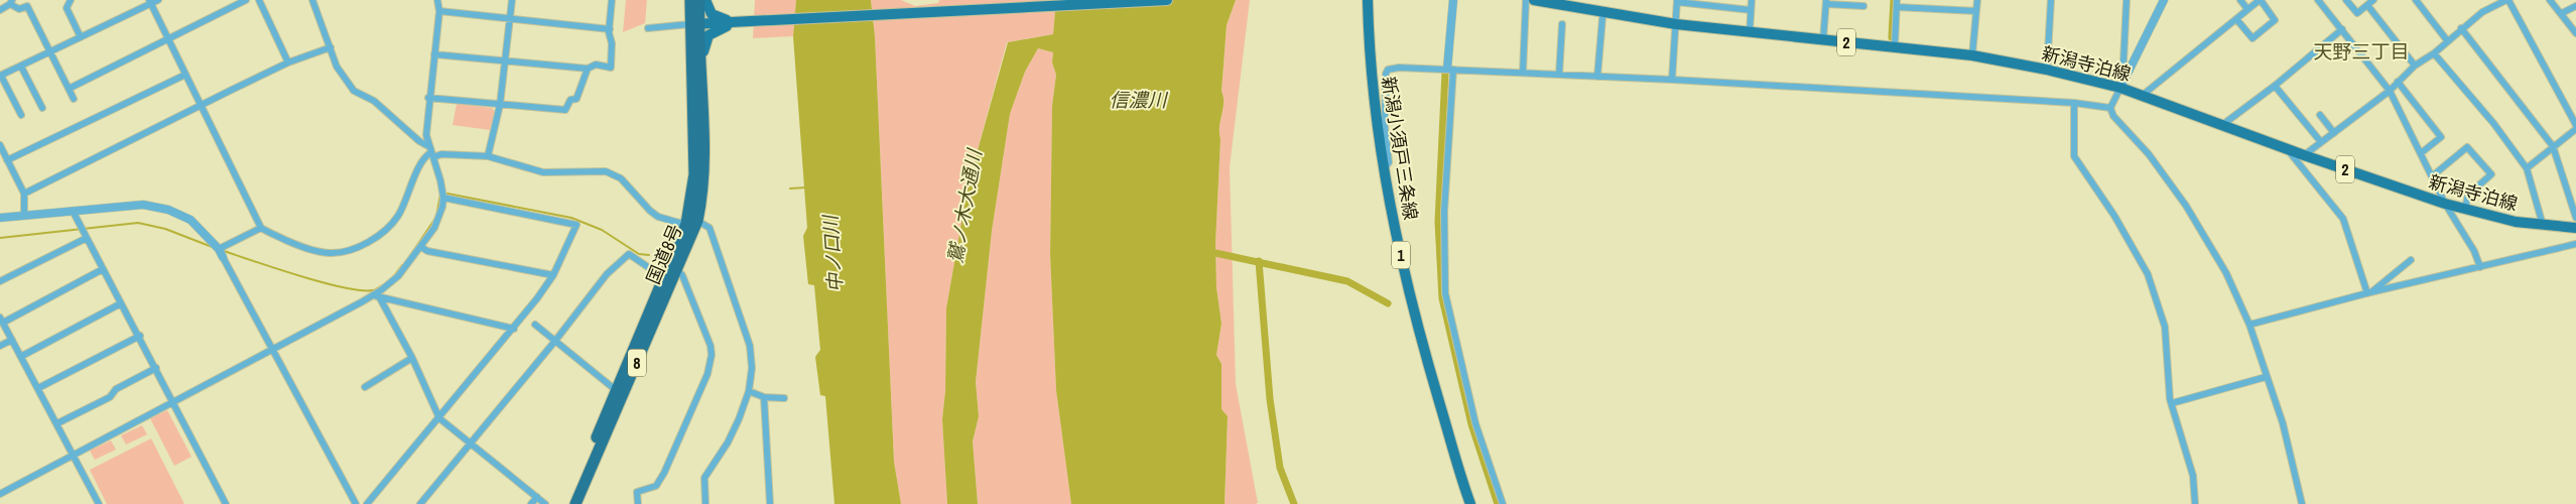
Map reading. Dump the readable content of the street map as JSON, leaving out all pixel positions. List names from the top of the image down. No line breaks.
{"streets":{"highway":["国道8号","8"],"main road":["2","新潟寺泊線","新潟小須戸三条線","1"]},"districts":["天野三丁目"],"water":["信濃川","鷲ノ木大通川","中ノ口川"]}
